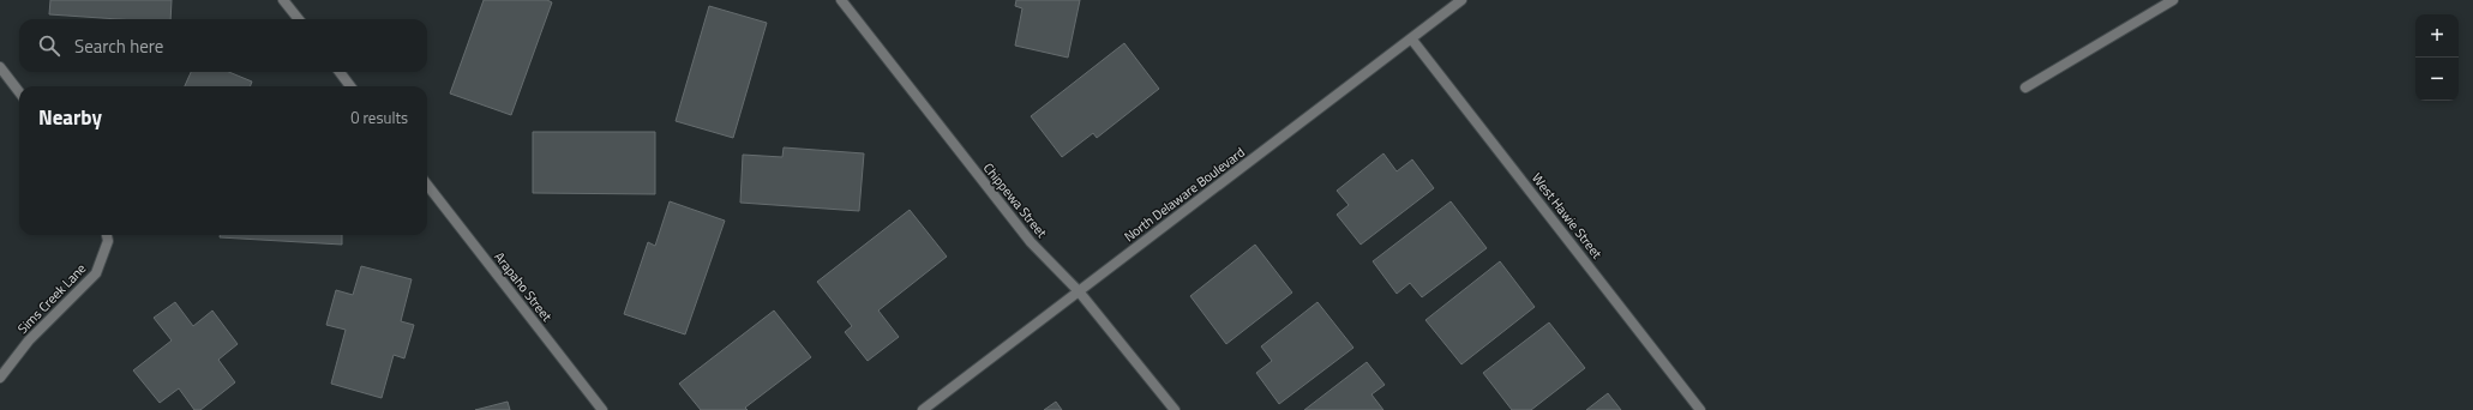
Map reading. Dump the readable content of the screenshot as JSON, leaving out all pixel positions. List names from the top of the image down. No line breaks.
{"streets":{"street":["North Delaware Boulevard","Chippewa Street","West Hawie Street","Arapaho Street","Sims Creek Lane"]},"crossings":[["North Delaware Boulevard","Chippewa Street"],["North Delaware Boulevard","West Hawie Street"]],"page":{"map_buttons":["+","−"],"search":"Search here","heading":["Nearby","0 results"]}}
